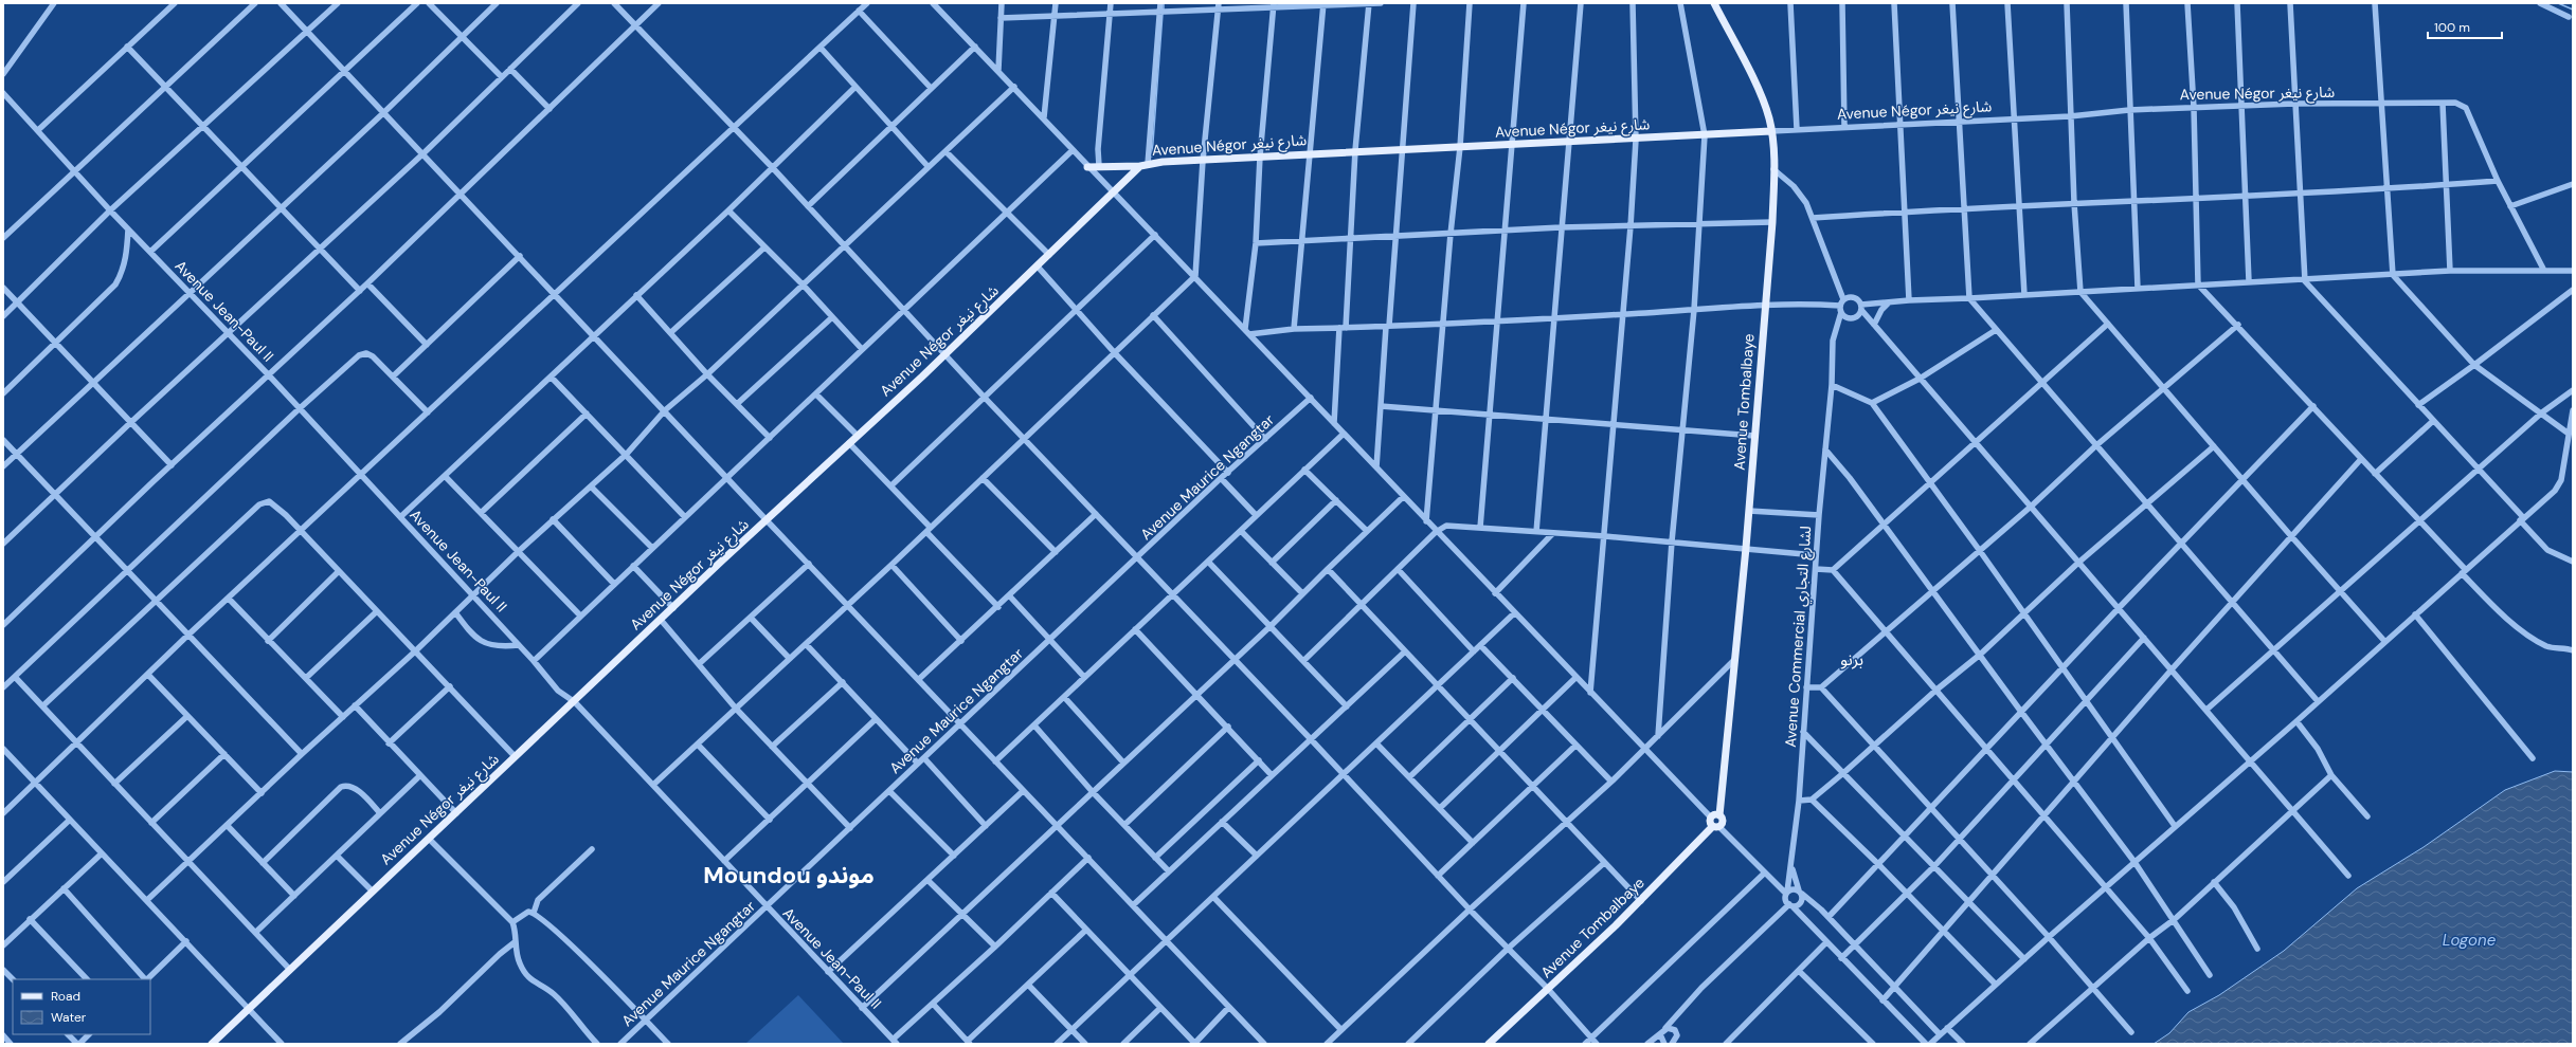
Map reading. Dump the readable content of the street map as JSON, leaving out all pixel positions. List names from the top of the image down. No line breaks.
{"streets":{"main road":["Avenue Négor شارع نيغر","Avenue Tombalbaye"],"street":["Avenue Jean-Paul II","Avenue Maurice Ngangtar","Avenue Commercial لشارع التجاري"]},"crossings":[["Avenue Négor شارع نيغر","Avenue Jean-Paul II"],["Avenue Négor شارع نيغر","Avenue Tombalbaye"],["Avenue Jean-Paul II","Avenue Maurice Ngangtar"]],"districts":["برنو","Moundou موندو"],"water":["Logone"],"legend":["Road","Water"],"scale_bar":"100 m"}
